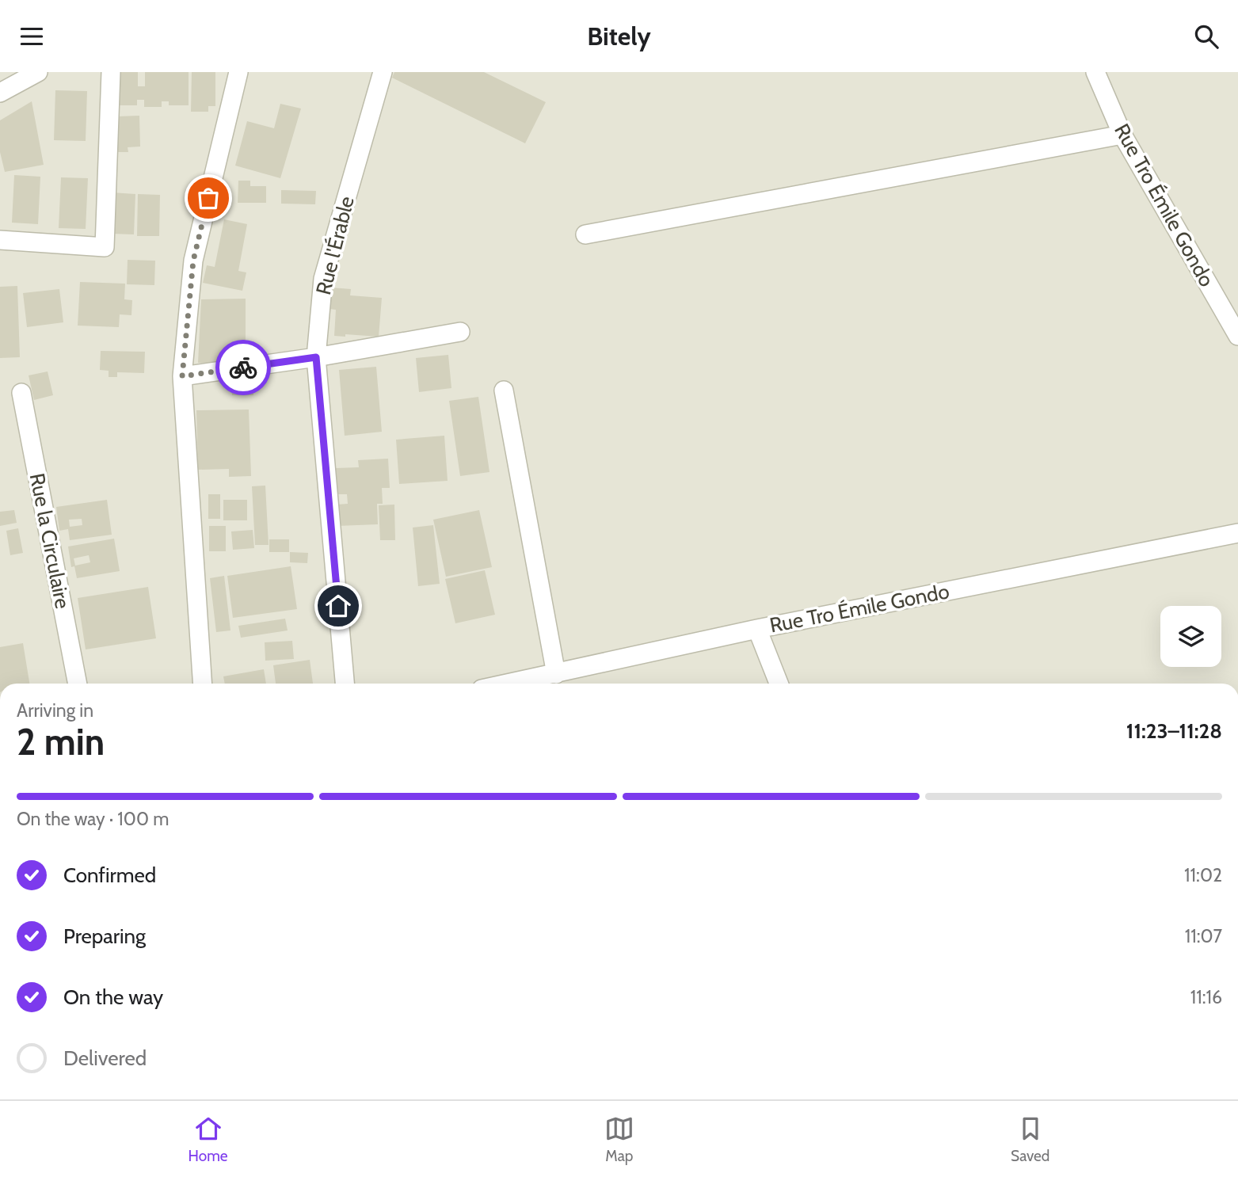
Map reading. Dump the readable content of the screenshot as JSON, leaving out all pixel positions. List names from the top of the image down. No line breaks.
{"streets":{"street":["Rue Tro Émile Gondo","Rue l'Érable","Rue la Circulaire"]},"page":{"header":"Bitely","heading":["2 min","Arriving in","11:23–11:28"],"bar":"On the way · 100 m","list":[["Confirmed","11:02"],["Preparing","11:07"],["On the way","11:16"],"Delivered"],"tabs":["Home","Map","Saved"]}}
